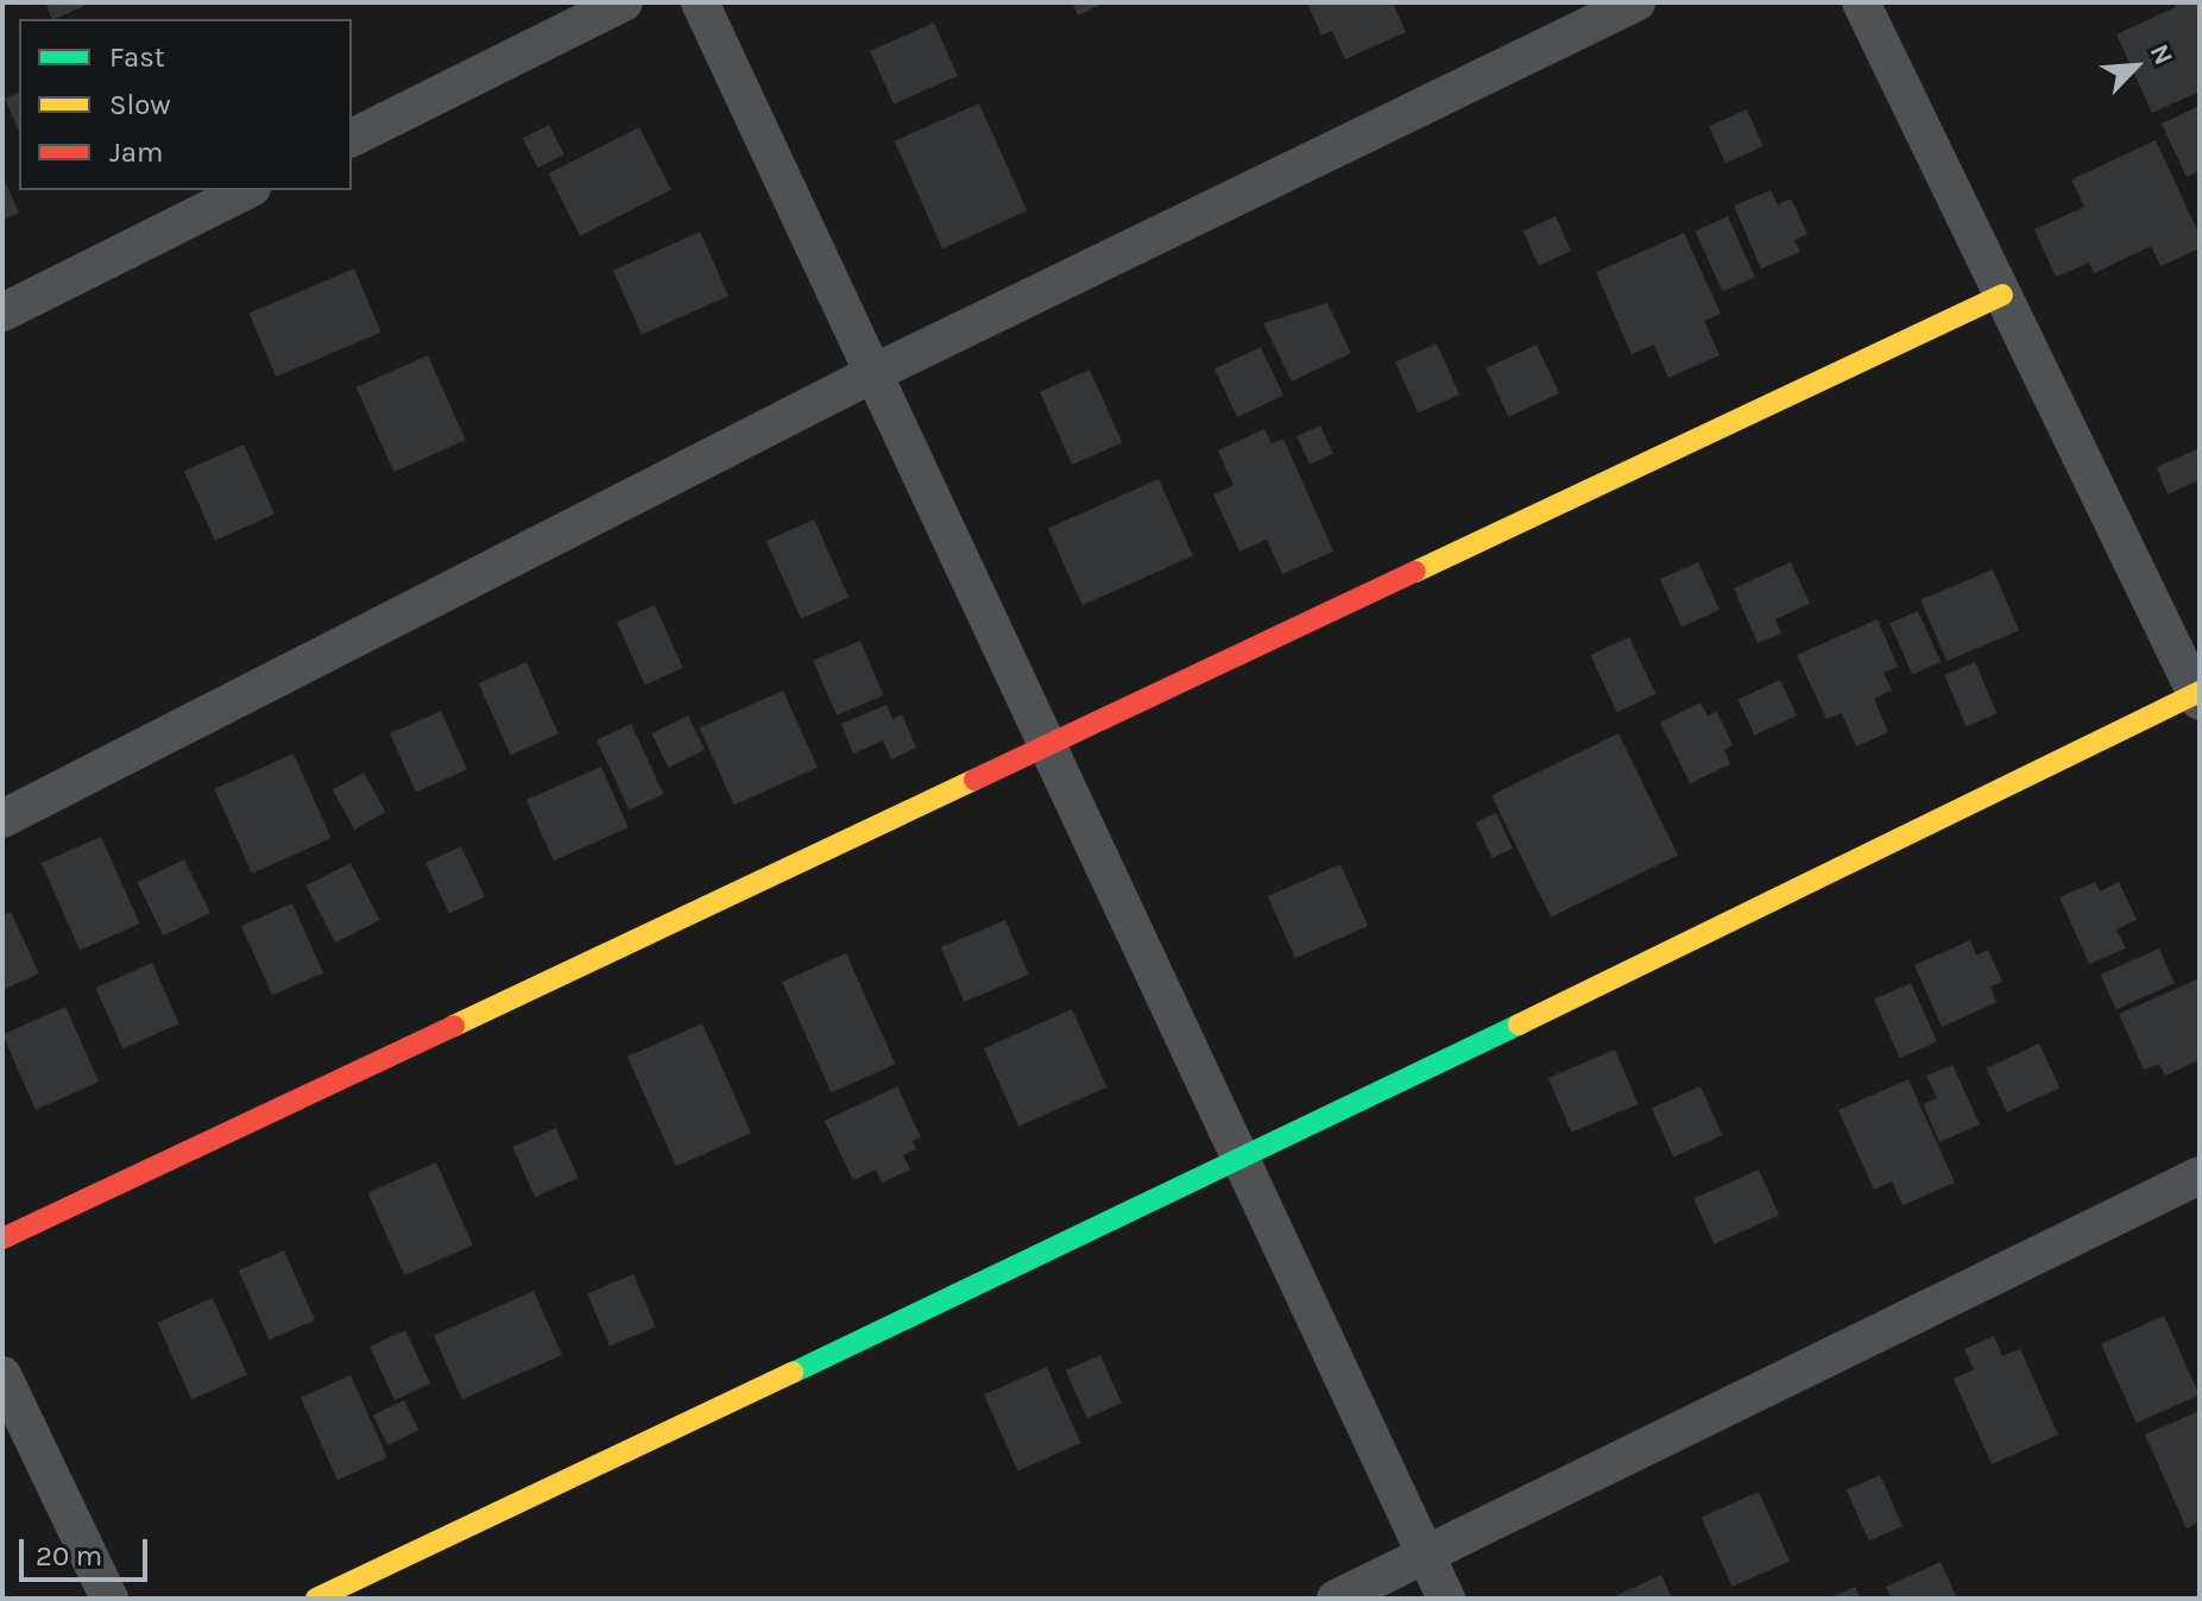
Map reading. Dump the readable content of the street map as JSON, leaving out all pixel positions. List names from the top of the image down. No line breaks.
{"legend":["Fast","Slow","Jam"],"scale_bar":"20 m","north":"top right"}
